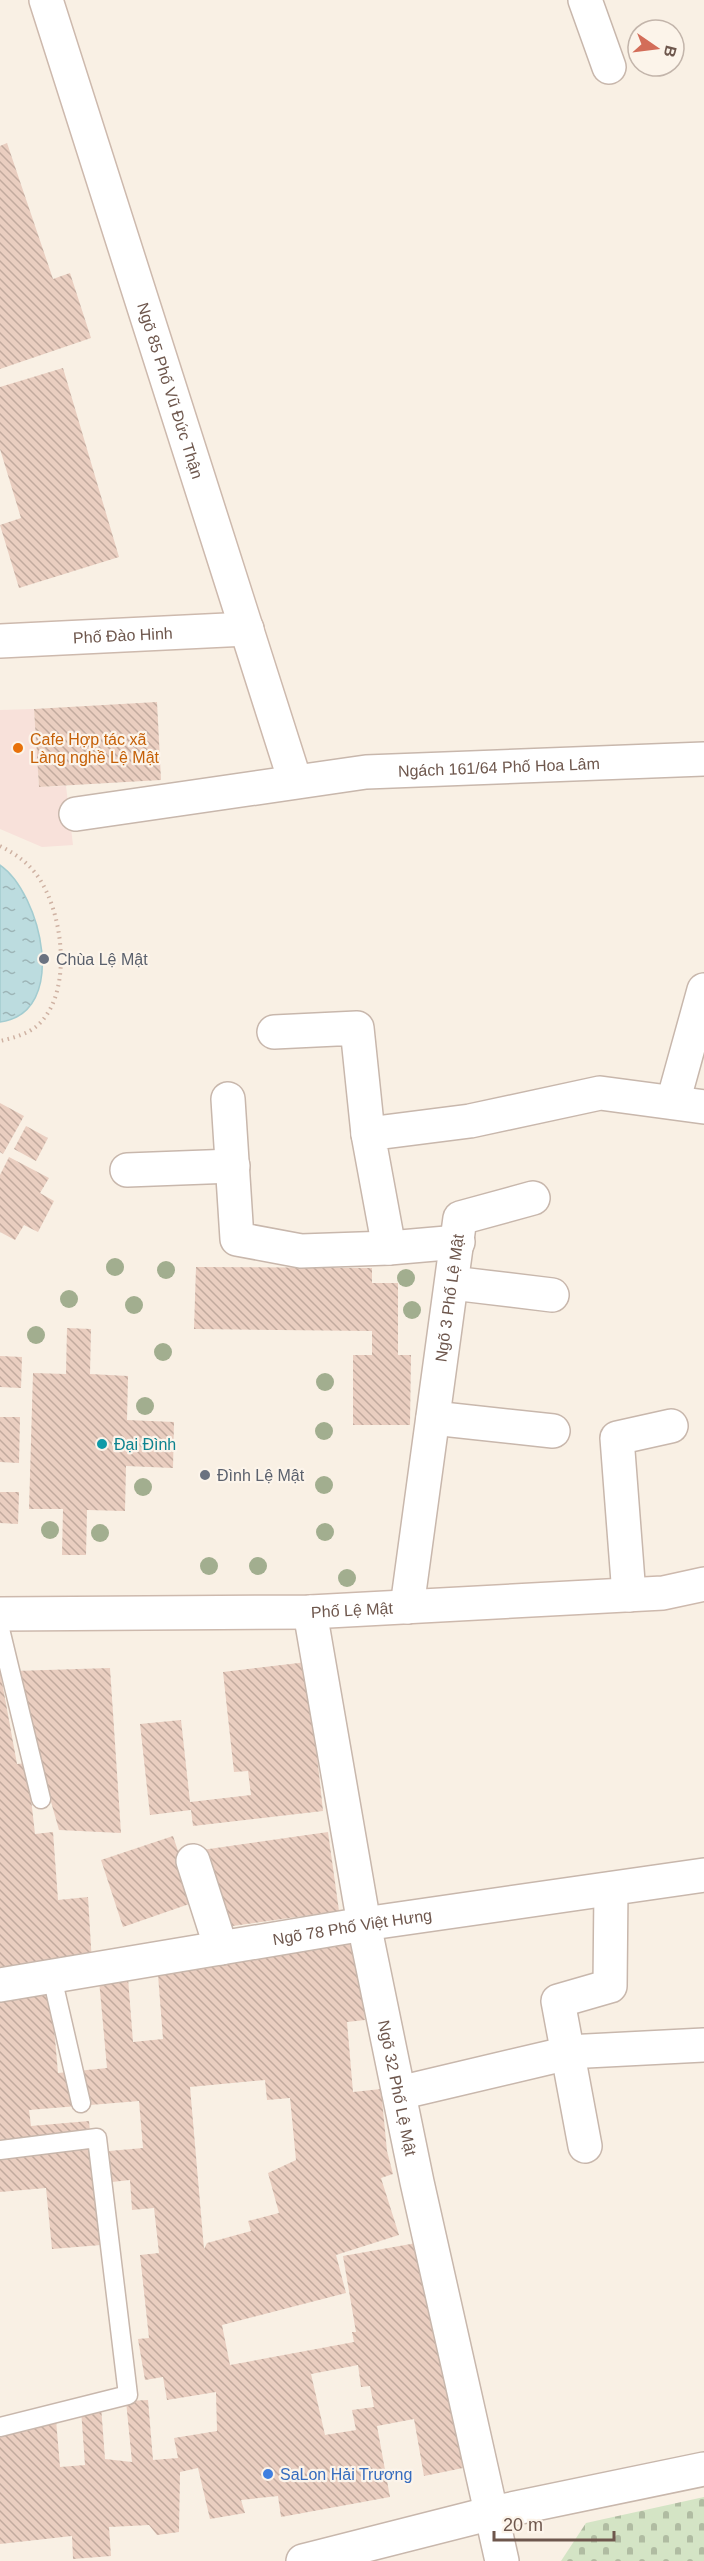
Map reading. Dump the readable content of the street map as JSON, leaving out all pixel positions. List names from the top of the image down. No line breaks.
{"streets":{"street":["Ngõ 85 Phố Vũ Đức Thận","Phố Đào Hinh","Ngách 161/64 Phố Hoa Lâm","Ngõ 3 Phố Lệ Mật","Phố Lệ Mật","Ngõ 78 Phố Việt Hưng","Ngõ 32 Phố Lệ Mật"]},"crossings":[["Ngõ 85 Phố Vũ Đức Thận","Phố Đào Hinh"],["Ngõ 85 Phố Vũ Đức Thận","Ngách 161/64 Phố Hoa Lâm"],["Ngõ 3 Phố Lệ Mật","Phố Lệ Mật"],["Phố Lệ Mật","Ngõ 32 Phố Lệ Mật"],["Ngõ 78 Phố Việt Hưng","Ngõ 32 Phố Lệ Mật"]],"places":["Cafe Hợp tác xã Làng nghề Lệ Mật","Chùa Lệ Mật","Đại Đình","Đình Lệ Mật","SaLon Hải Trương"],"scale_bar":"20 m","north":"right"}
